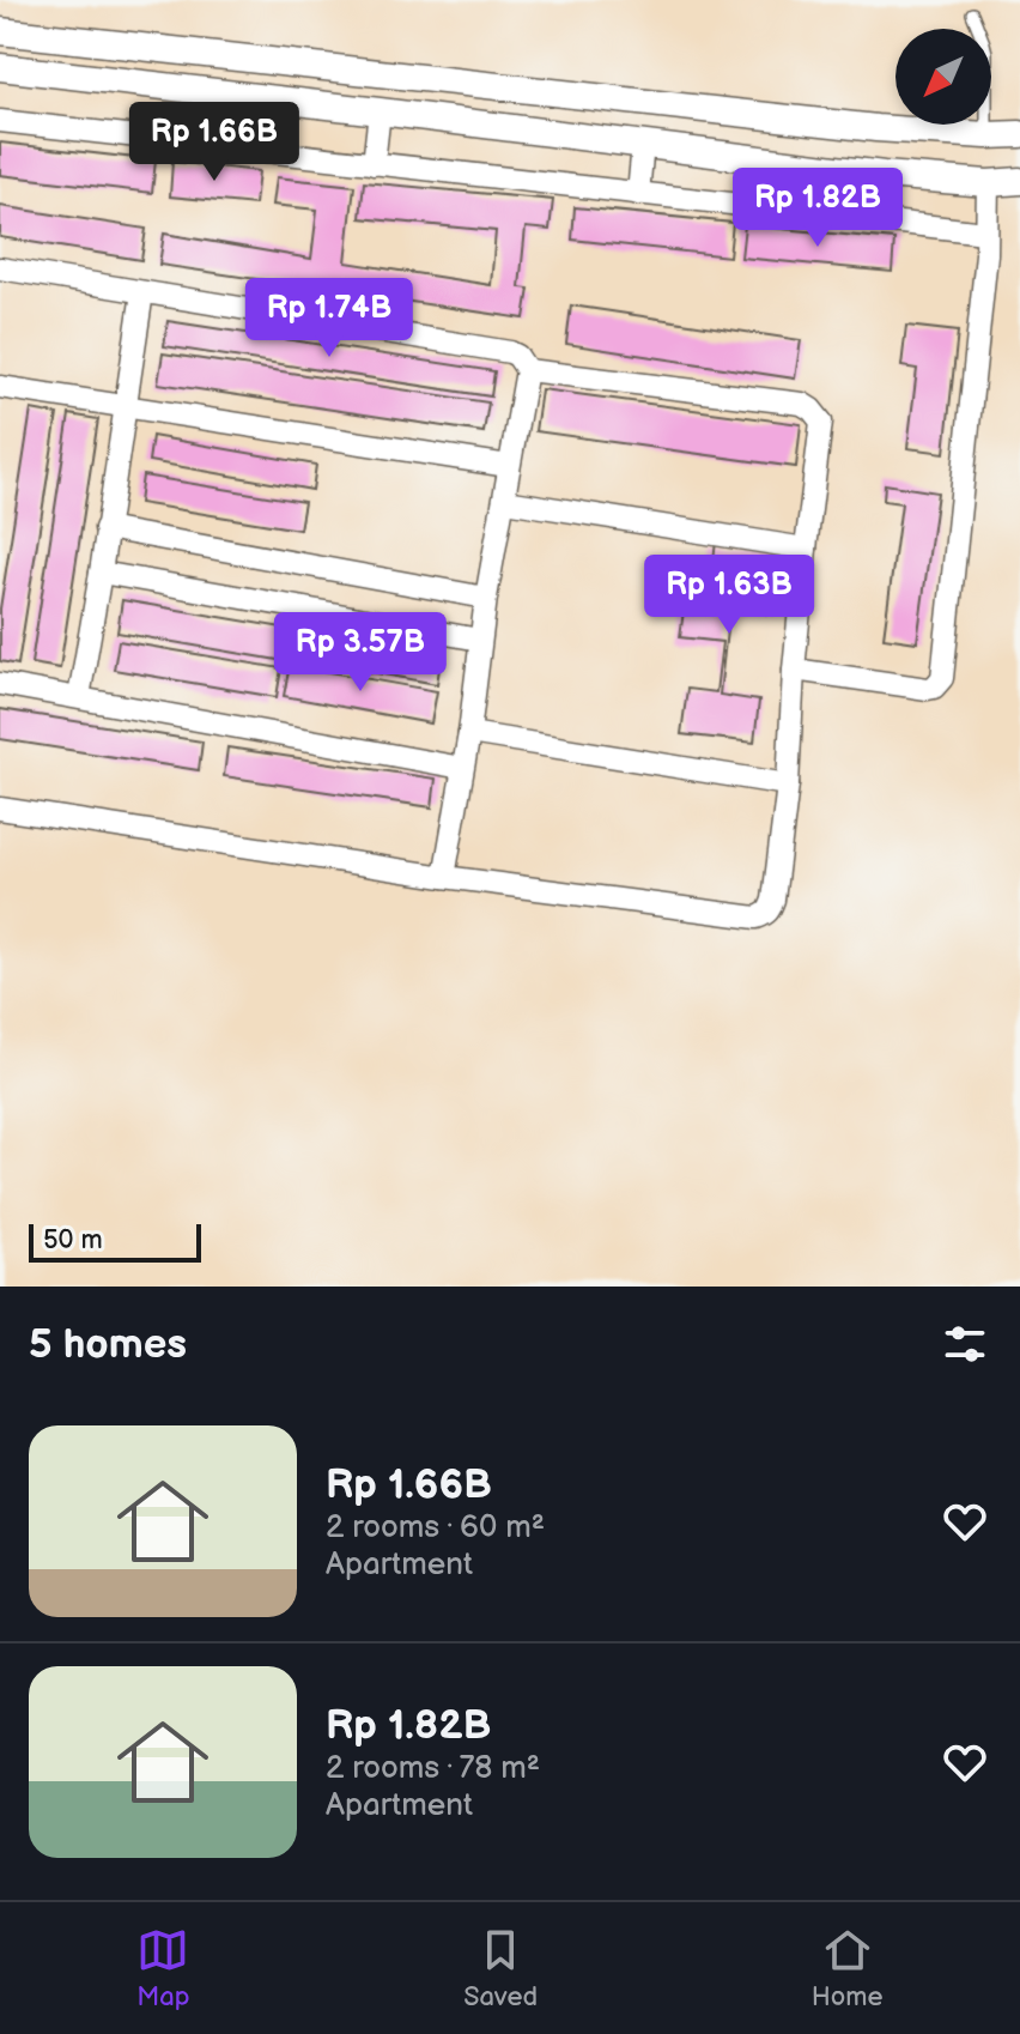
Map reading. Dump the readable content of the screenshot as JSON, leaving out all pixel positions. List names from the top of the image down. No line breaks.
{"scale_bar":"50 m","north":"bottom left","page":{"price":["Rp 1.66B","Rp 1.82B","Rp 1.74B","Rp 1.63B","Rp 3.57B"],"scale":"50 m","heading":"5 homes","list":[{"name":"Rp 1.66B","note":"2 rooms · 60 m² · Apartment"},{"name":"Rp 1.82B","note":"2 rooms · 78 m² · Apartment"}],"tabs":["Map","Saved","Home"]}}
